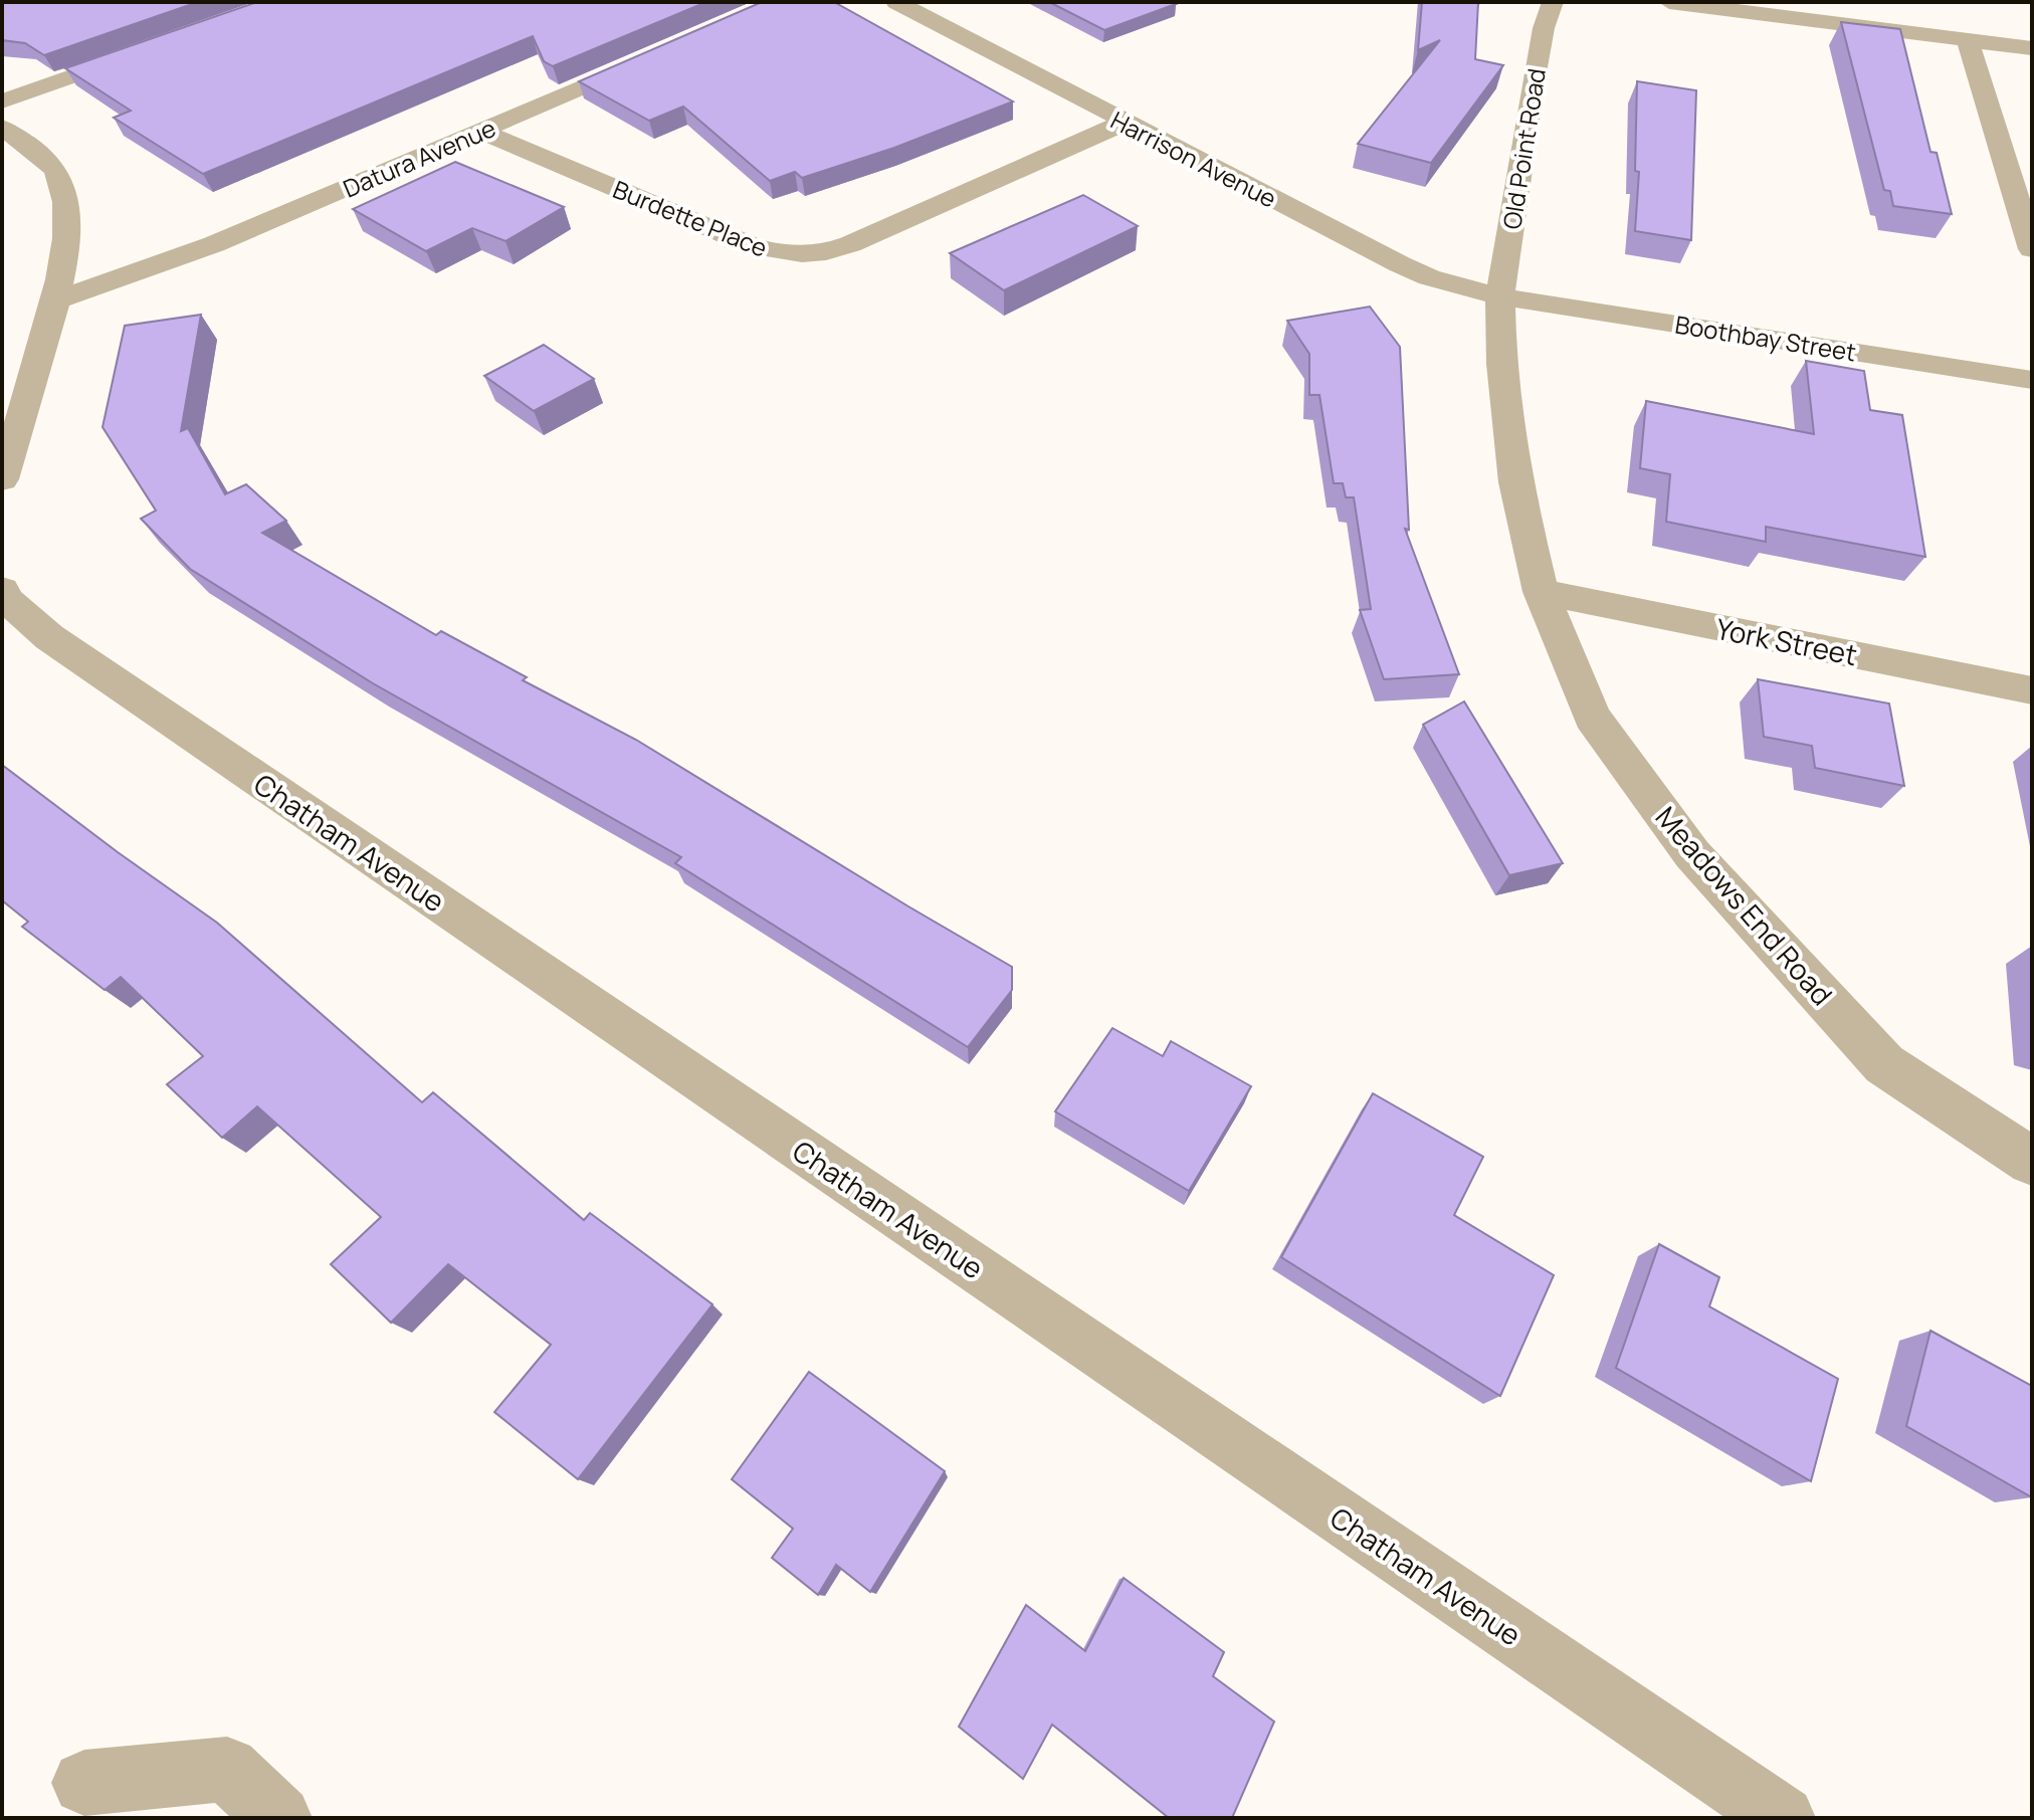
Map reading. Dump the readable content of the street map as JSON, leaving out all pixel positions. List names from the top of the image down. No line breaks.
{"streets":{"street":["Old Point Road","Datura Avenue","Harrison Avenue","Burdette Place","Boothbay Street","York Street","Chatham Avenue","Meadows End Road"]},"crossings":[["Old Point Road","Harrison Avenue"],["Old Point Road","Boothbay Street"],["Old Point Road","Meadows End Road"],["Datura Avenue","Burdette Place"],["Harrison Avenue","Burdette Place"],["Harrison Avenue","Boothbay Street"],["Harrison Avenue","Meadows End Road"],["Boothbay Street","Meadows End Road"],["York Street","Meadows End Road"]]}
